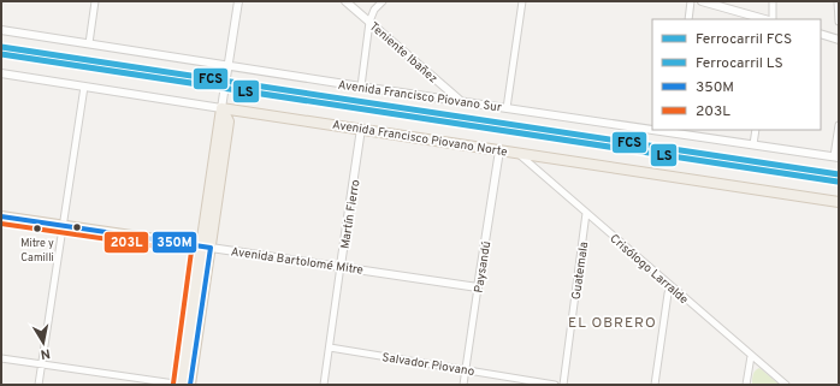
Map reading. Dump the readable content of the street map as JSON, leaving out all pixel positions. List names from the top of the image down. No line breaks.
{"streets":{"main road":["Avenida Francisco Piovano Norte","Avenida Bartolomé Mitre"],"street":["Teniente Ibañez","Avenida Francisco Piovano Sur","Martín Fierro","Paysandú","Crisólogo Larralde","Guatemala","Salvador Piovano"]},"crossings":[["Teniente Ibañez","Avenida Francisco Piovano Sur"],["Avenida Francisco Piovano Norte","Martín Fierro"],["Avenida Francisco Piovano Norte","Paysandú"],["Avenida Francisco Piovano Norte","Crisólogo Larralde"],["Martín Fierro","Avenida Bartolomé Mitre"],["Martín Fierro","Salvador Piovano"],["Avenida Bartolomé Mitre","Paysandú"],["Paysandú","Salvador Piovano"],["Crisólogo Larralde","Guatemala"]],"districts":["EL OBRERO"],"places":["Mitre y Camilli"],"lines":["rail line FCS","rail line LS","transit line 350M","transit line 203L"],"legend":["Ferrocarril FCS","Ferrocarril LS","350M","203L"],"north":"bottom"}
